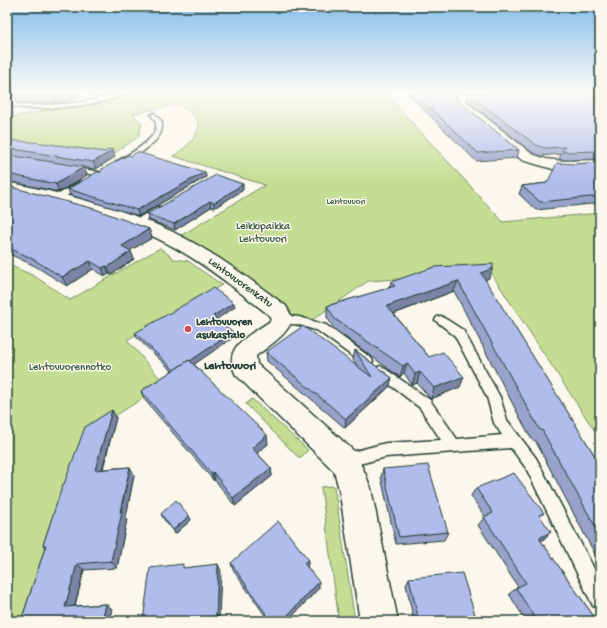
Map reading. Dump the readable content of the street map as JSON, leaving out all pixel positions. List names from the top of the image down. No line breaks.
{"streets":{"street":["Lehtovuorenkatu"]},"districts":["Lehtovuori"],"parks":["Lehtovuori","Leikkipaikka Lehtovuori","Lehtovuorennotko"],"places":["Lehtovuoren asukastalo"]}
